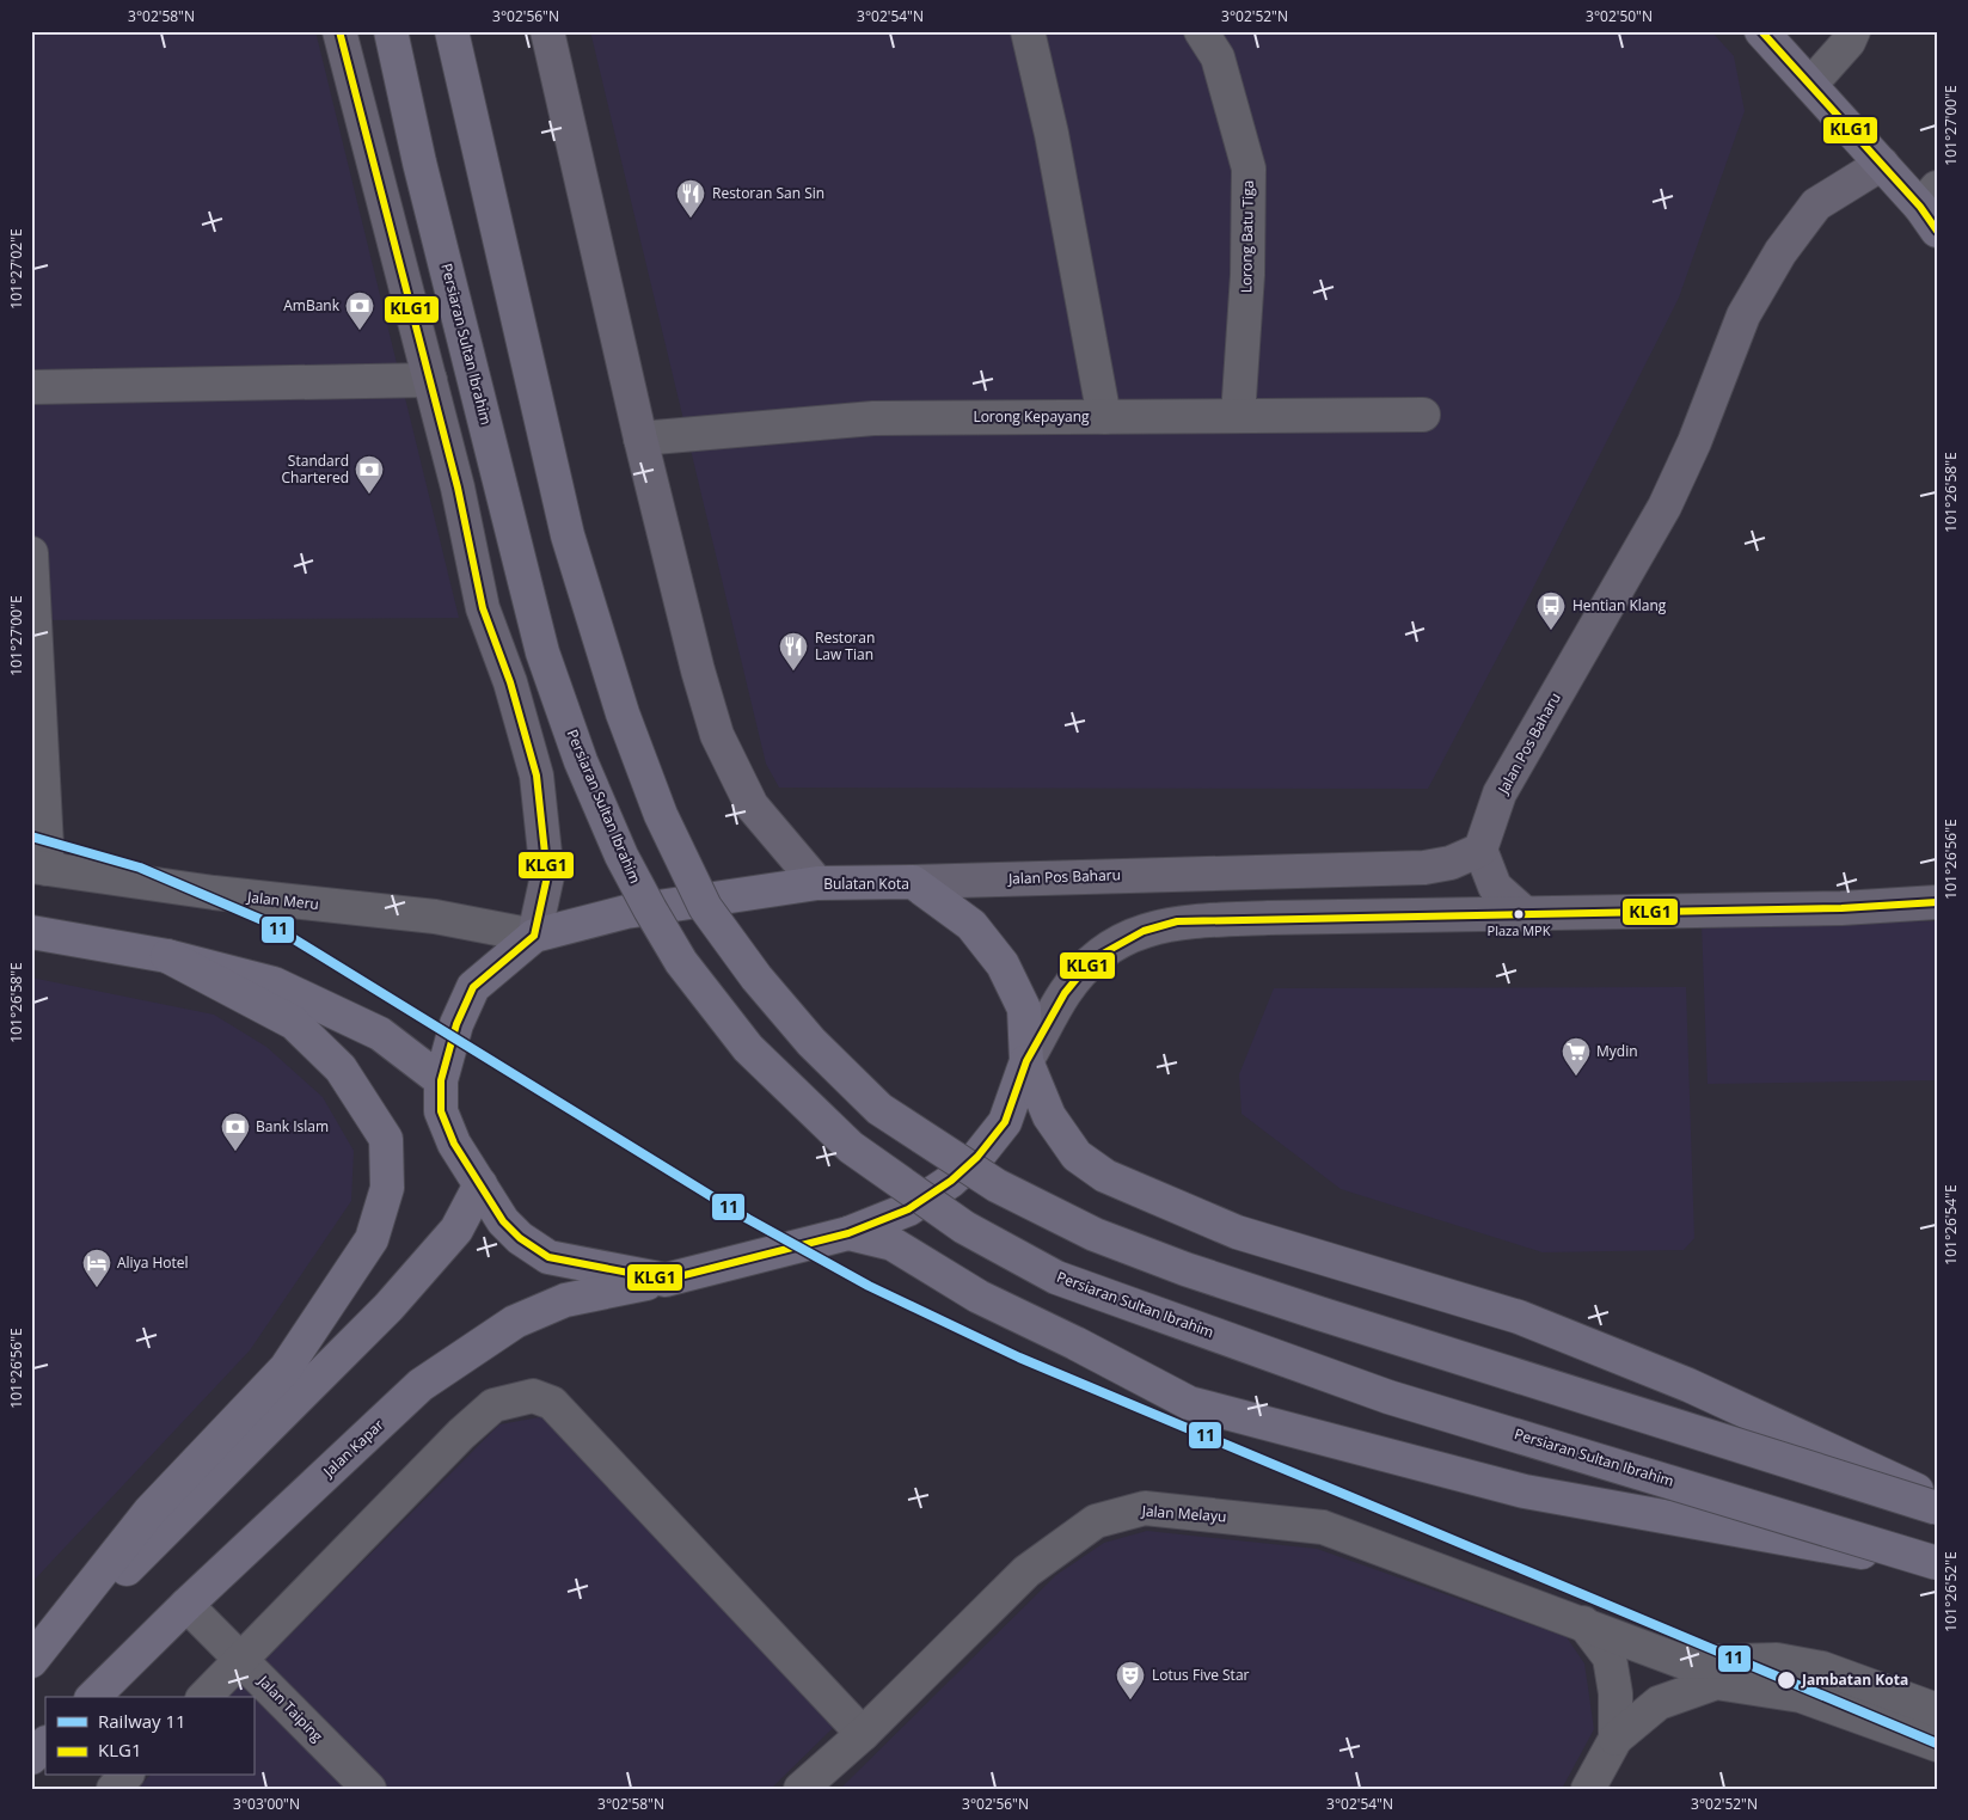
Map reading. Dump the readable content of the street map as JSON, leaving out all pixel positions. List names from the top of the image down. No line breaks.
{"streets":{"highway":["Persiaran Sultan Ibrahim","Bulatan Kota","Jalan Kapar"],"main road":["Jalan Pos Baharu"],"street":["Lorong Batu Tiga","Lorong Kepayang","Jalan Meru","Jalan Melayu","Jalan Taiping"]},"crossings":[["Lorong Batu Tiga","Lorong Kepayang"],["Jalan Pos Baharu","Bulatan Kota"],["Bulatan Kota","Jalan Meru"],["Bulatan Kota","Jalan Kapar"],["Jalan Kapar","Jalan Taiping"]],"places":{"restaurant":["Restoran San Sin","Restoran Law Tian"],"bank":["AmBank","Standard Chartered","Bank Islam"],"bus stop":["Hentian Klang"],"other":["Plaza MPK","Jambatan Kota"],"supermarket":["Mydin"],"hotel":["Aliya Hotel"],"theatre":["Lotus Five Star"]},"lines":["transit line KLG1","rail line 11"],"legend":["Railway 11","KLG1"],"coordinates":["3°02'58\"N","3°02'56\"N","3°02'54\"N","3°02'52\"N","3°02'50\"N","101°27'00\"E","101°27'02\"E","101°26'58\"E","101°26'56\"E","101°26'54\"E","101°26'52\"E","3°03'00\"N"]}
